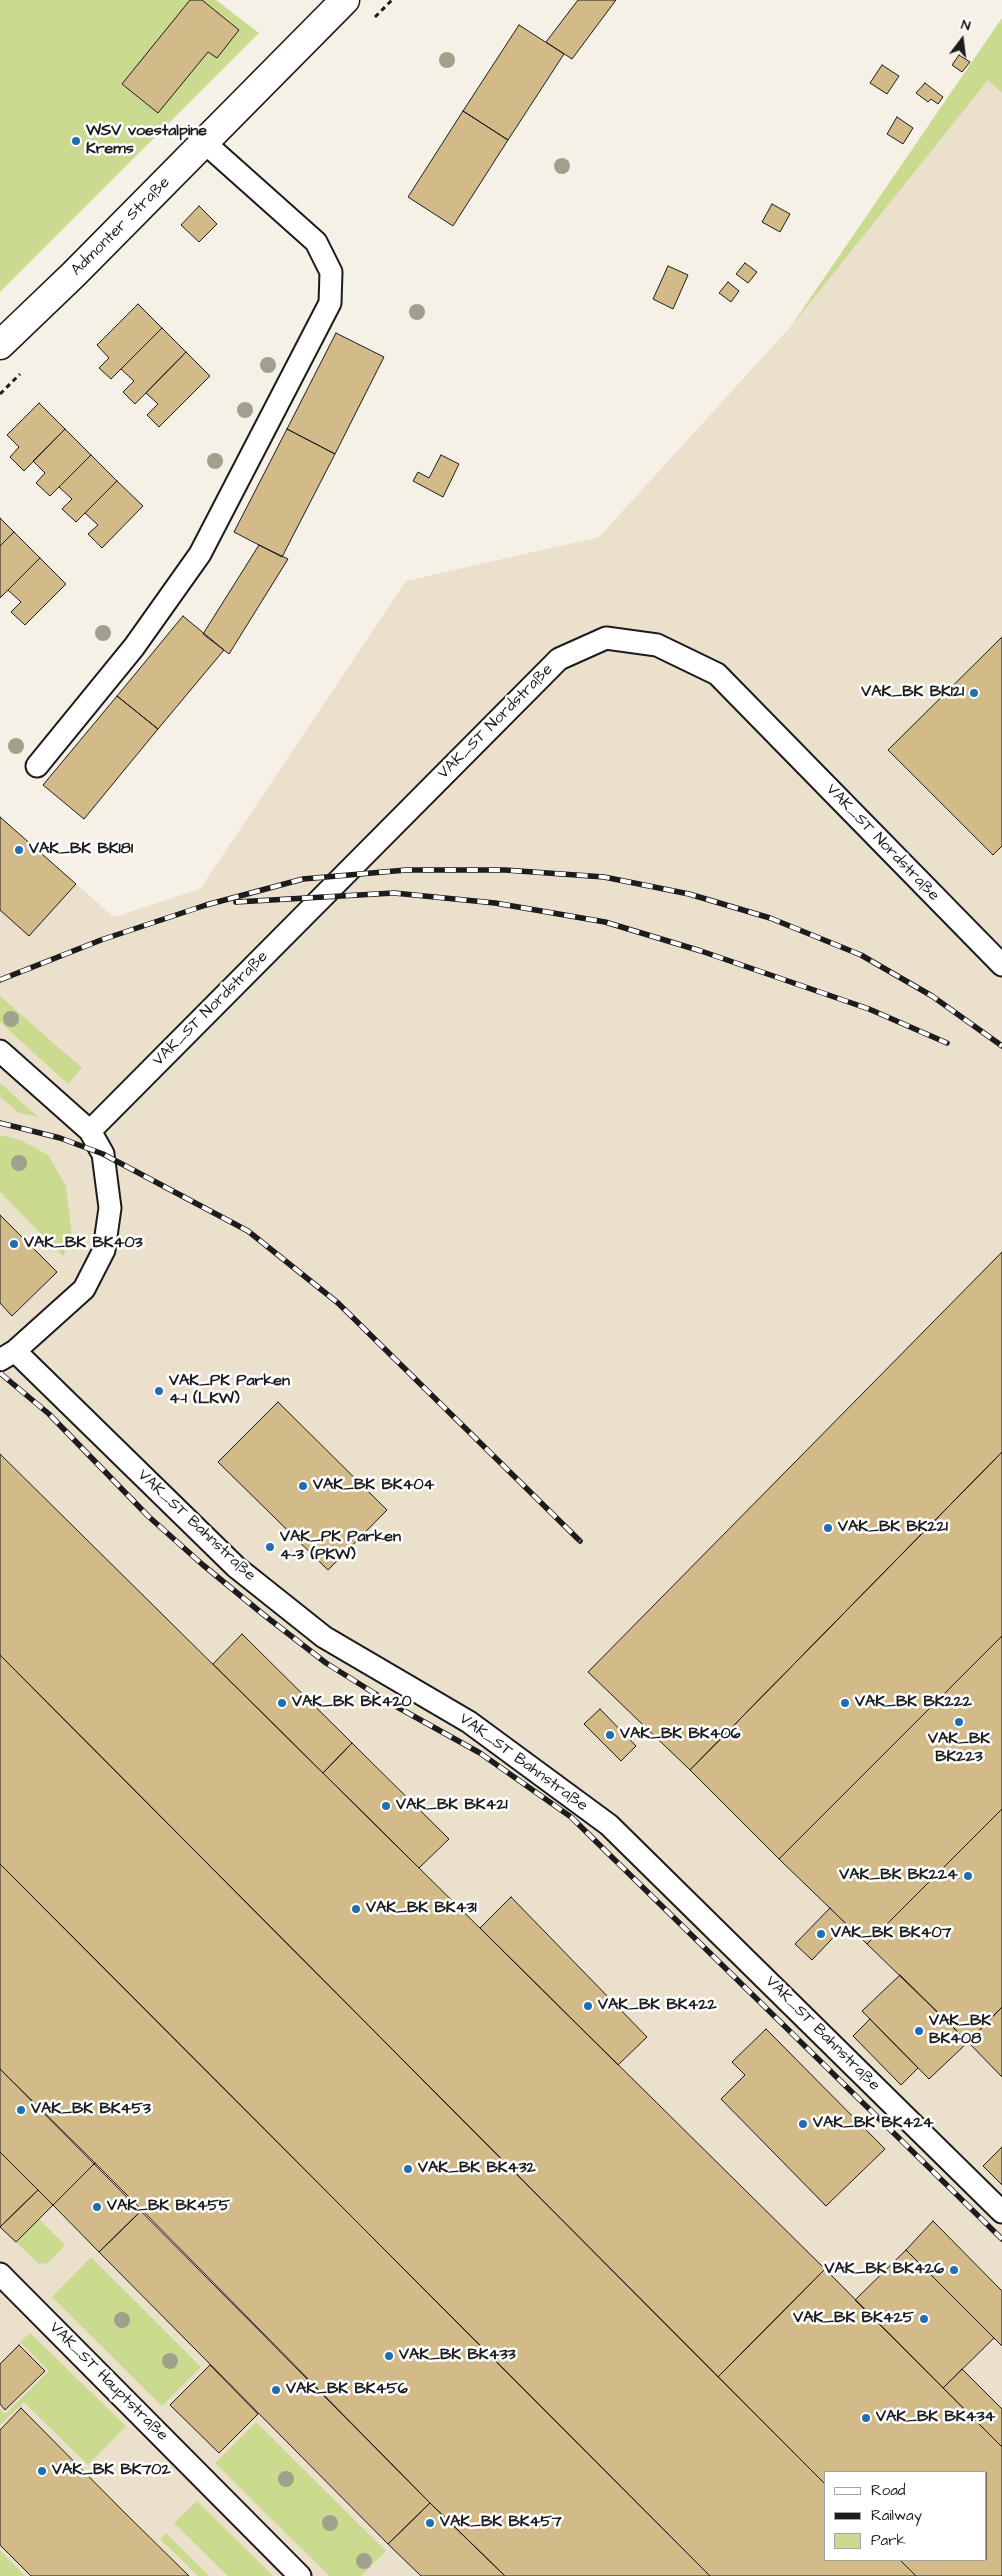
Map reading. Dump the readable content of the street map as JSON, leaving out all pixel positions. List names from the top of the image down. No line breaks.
{"streets":{"street":["Admonter Straße"],"lane":["VAK_ST Nordstraße","VAK_ST Bahnstraße","VAK_ST Hauptstraße"]},"places":["WSV voestalpine Krems","VAK_BK BK121","VAK_BK BK181","VAK_BK BK403","VAK_PK Parken 4-1 (LKW)","VAK_BK BK404","VAK_BK BK221","VAK_PK Parken 4-3 (PKW)","VAK_BK BK420","VAK_BK BK222","VAK_BK BK223","VAK_BK BK406","VAK_BK BK421","VAK_BK BK224","VAK_BK BK431","VAK_BK BK407","VAK_BK BK422","VAK_BK BK408","VAK_BK BK453","VAK_BK BK424","VAK_BK BK432","VAK_BK BK455","VAK_BK BK426","VAK_BK BK425","VAK_BK BK433","VAK_BK BK456","VAK_BK BK434","VAK_BK BK702","VAK_BK BK457"],"legend":["Road","Railway","Park"],"north":"top"}
